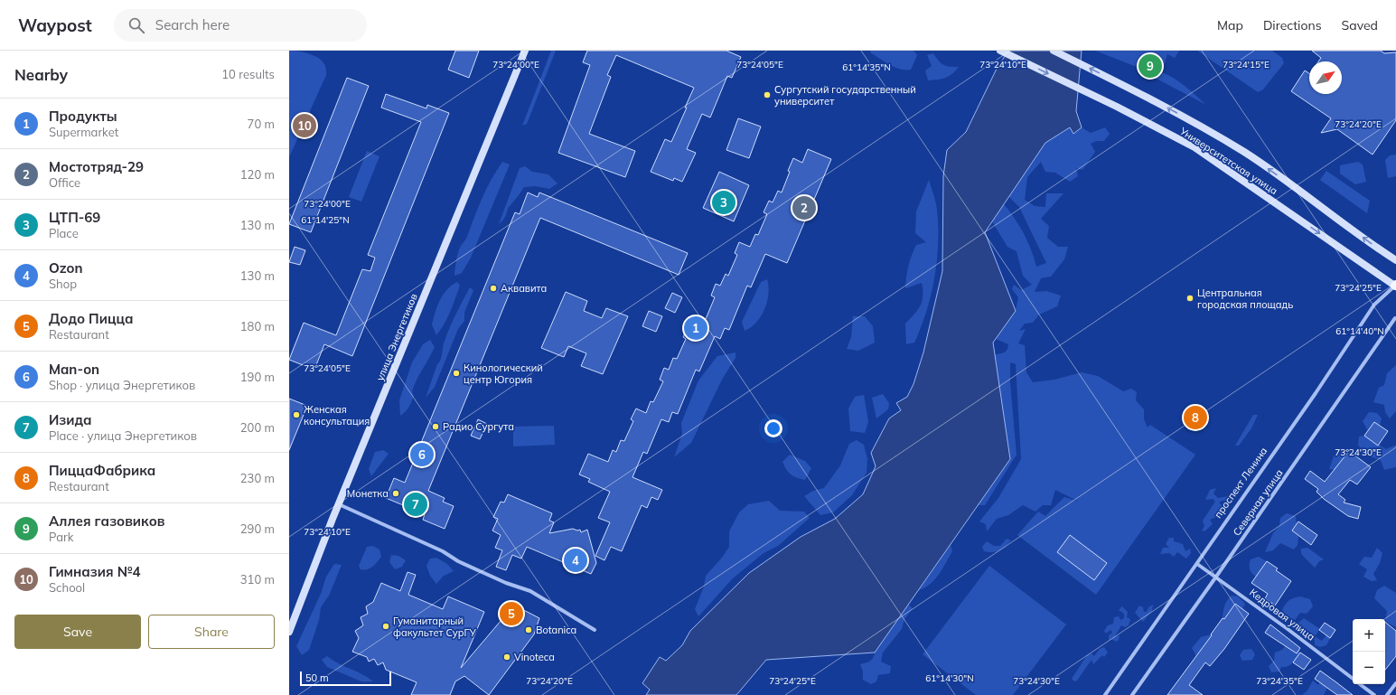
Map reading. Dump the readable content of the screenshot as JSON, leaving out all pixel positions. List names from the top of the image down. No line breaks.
{"streets":{"main road":["Университетская улица","улица Энергетиков"],"street":["проспект Ленина","Северная улица","Кедровая улица"]},"crossings":[["Университетская улица","проспект Ленина"],["проспект Ленина","Кедровая улица"],["Северная улица","Кедровая улица"]],"places":["Сургутский государственный университет","Аквавита","Центральная городская площадь","Кинологический центр Югория","Женская консультация","Радио Сургута","Монетка","Гуманитарный факультет СурГУ","Botanica","Vinoteca"],"scale_bar":"50 m","north":"top right","page":{"header":"Waypost","search":"Search here","nav":["Map","Directions","Saved"],"heading":["Nearby","10 results"],"pins":["9","10","3","2","1","8","6","7","4","5"],"list":[{"mark":"1","name":"Продукты","note":"Supermarket","value":"70 m"},{"mark":"2","name":"Мостотряд-29","note":"Office","value":"120 m"},{"mark":"3","name":"ЦТП-69","note":"Place","value":"130 m"},{"mark":"4","name":"Ozon","note":"Shop","value":"130 m"},{"mark":"5","name":"Додо Пицца","note":"Restaurant","value":"180 m"},{"mark":"6","name":"Man-on","note":"Shop · улица Энергетиков","value":"190 m"},{"mark":"7","name":"Изида","note":"Place · улица Энергетиков","value":"200 m"},{"mark":"8","name":"ПиццаФабрика","note":"Restaurant","value":"230 m"},{"mark":"9","name":"Аллея газовиков","note":"Park","value":"290 m"},{"mark":"10","name":"Гимназия №4","note":"School","value":"310 m"}],"buttons":["Save","Share"],"map_buttons":["+","−"],"scale":"50 m"},"coordinates":["73°24'00\"E","73°24'05\"E","73°24'10\"E","73°24'15\"E","61°14'35\"N","73°24'20\"E","61°14'25\"N","73°24'25\"E","61°14'40\"N","73°24'30\"E","61°14'30\"N","73°24'35\"E"]}
